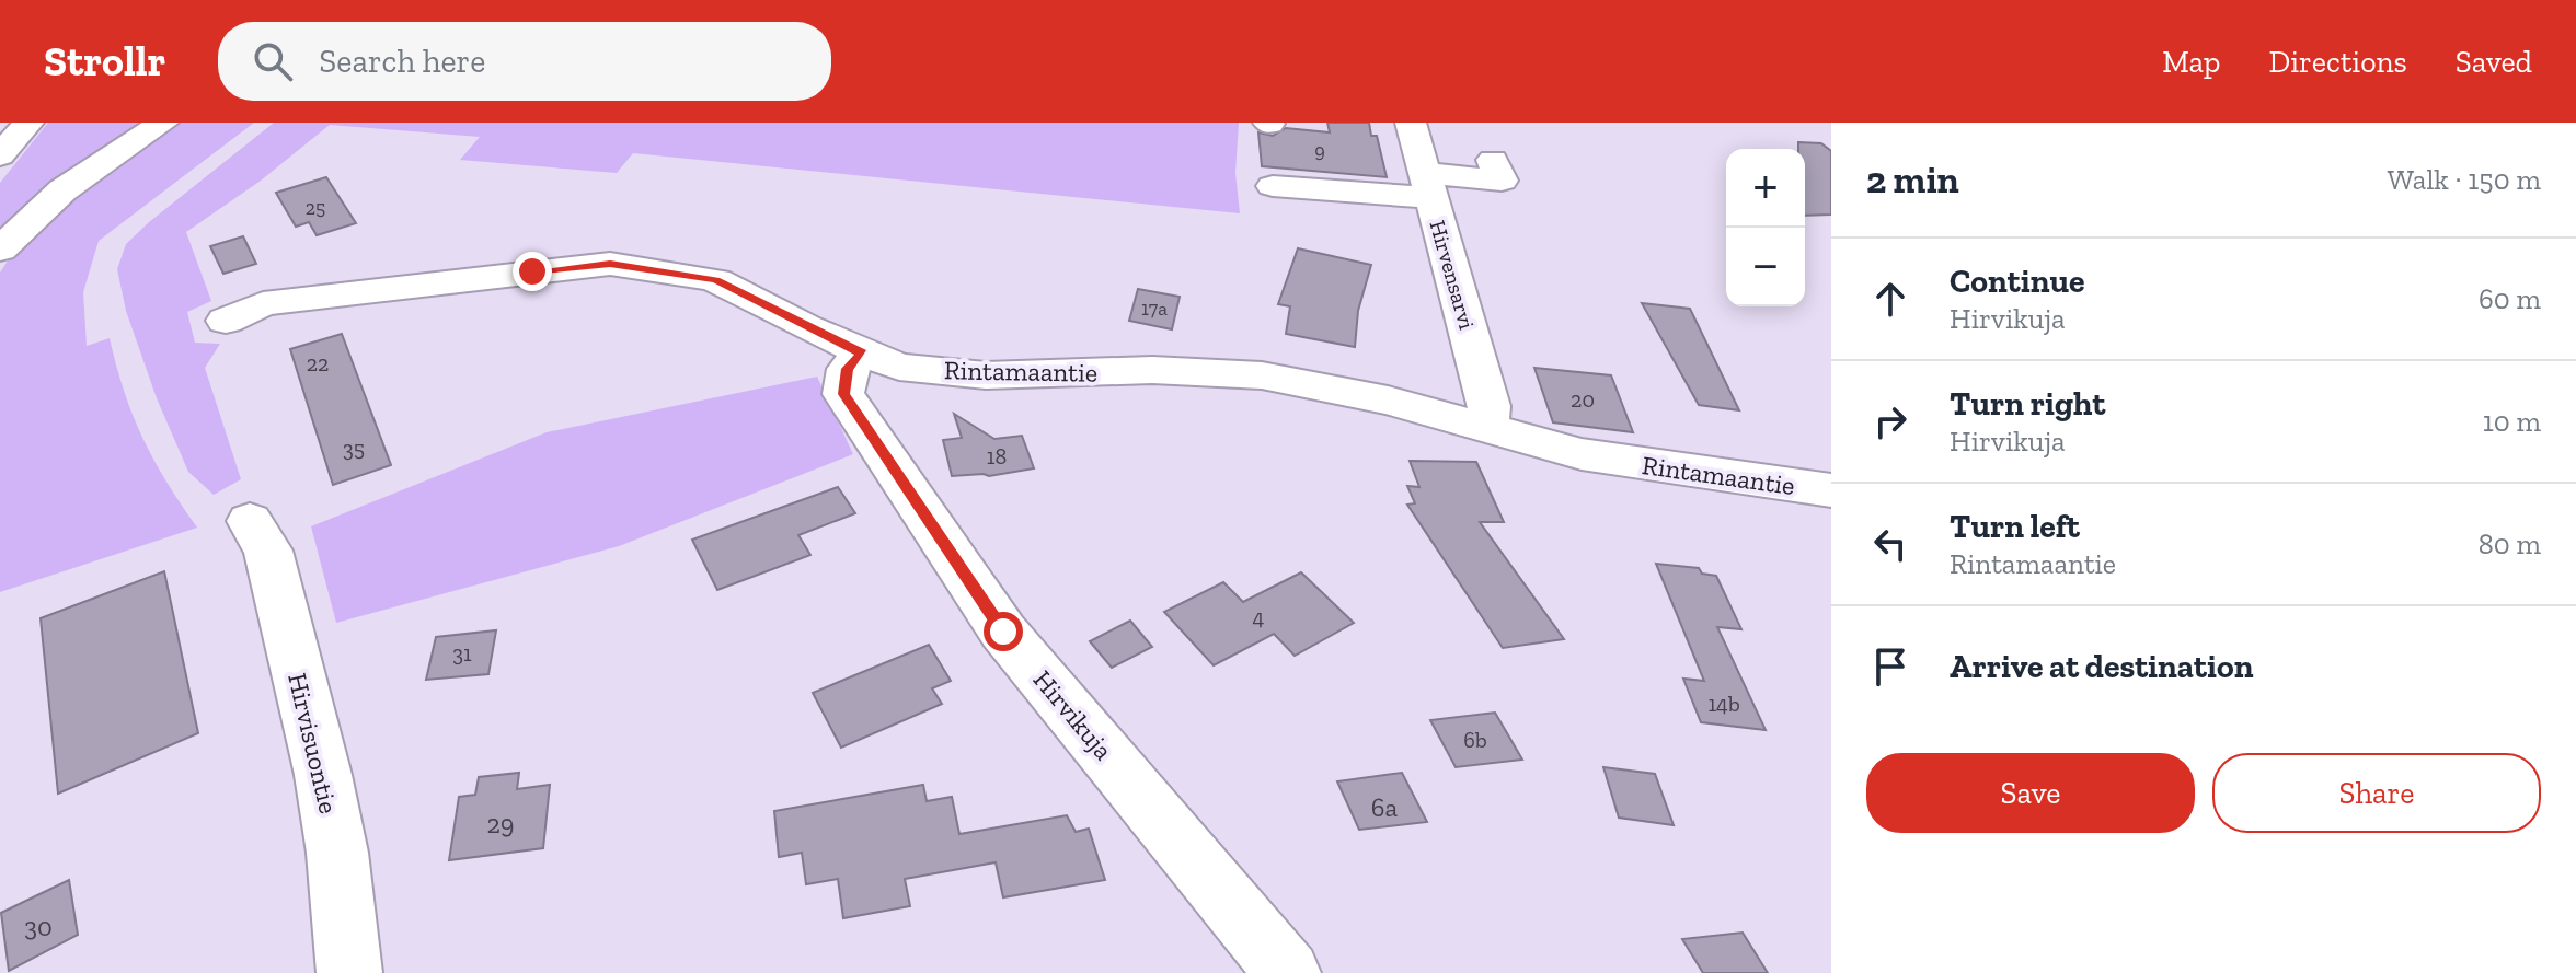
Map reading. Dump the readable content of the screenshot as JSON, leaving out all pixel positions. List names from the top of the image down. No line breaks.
{"streets":{"main road":["Hirvensarvi","Rintamaantie","Hirvikuja","Hirvisuontie"]},"crossings":[["Hirvensarvi","Rintamaantie"],["Rintamaantie","Hirvikuja"]],"house_numbers":["9","25","17a","22","20","35","18","4","31","14b","6b","6a","29","30"],"page":{"header":"Strollr","search":"Search here","nav":["Map","Directions","Saved"],"heading":["2 min","Walk · 150 m"],"map_buttons":["+","−"],"list":[["Continue","Hirvikuja","60 m"],["Turn right","Hirvikuja","10 m"],["Turn left","Rintamaantie","80 m"],"Arrive at destination"],"buttons":["Save","Share"]}}
